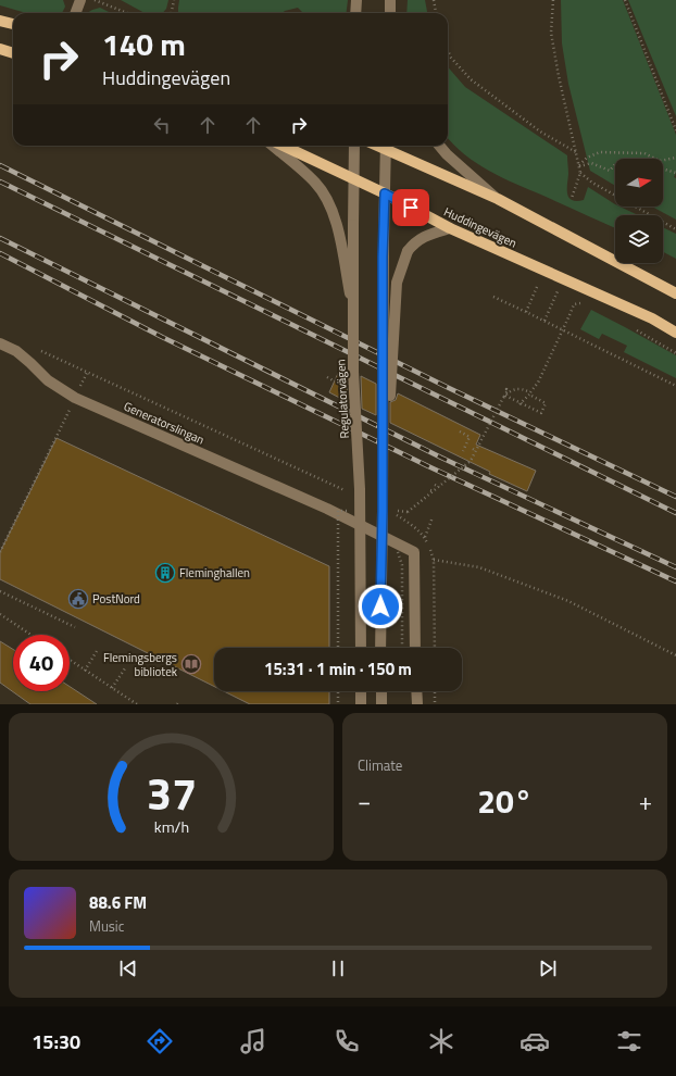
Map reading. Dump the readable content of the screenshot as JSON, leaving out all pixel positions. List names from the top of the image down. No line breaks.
{"streets":{"main road":["Huddingevägen"],"street":["Regulatorvägen","Generatorslingan"]},"crossings":[["Huddingevägen","Regulatorvägen"]],"places":{"building":["Fleminghallen"],"public building":["PostNord"],"library":["Flemingsbergs bibliotek"]},"north":"right","page":{"turn":["140 m","Huddingevägen"],"limit":"40","trip":"15:31 · 1 min · 150 m","tile":"Climate","heat":["−","20°","+"],"song":["88.6 FM","Music"],"tabs":"15:30","gauge":["37","km/h"]}}
